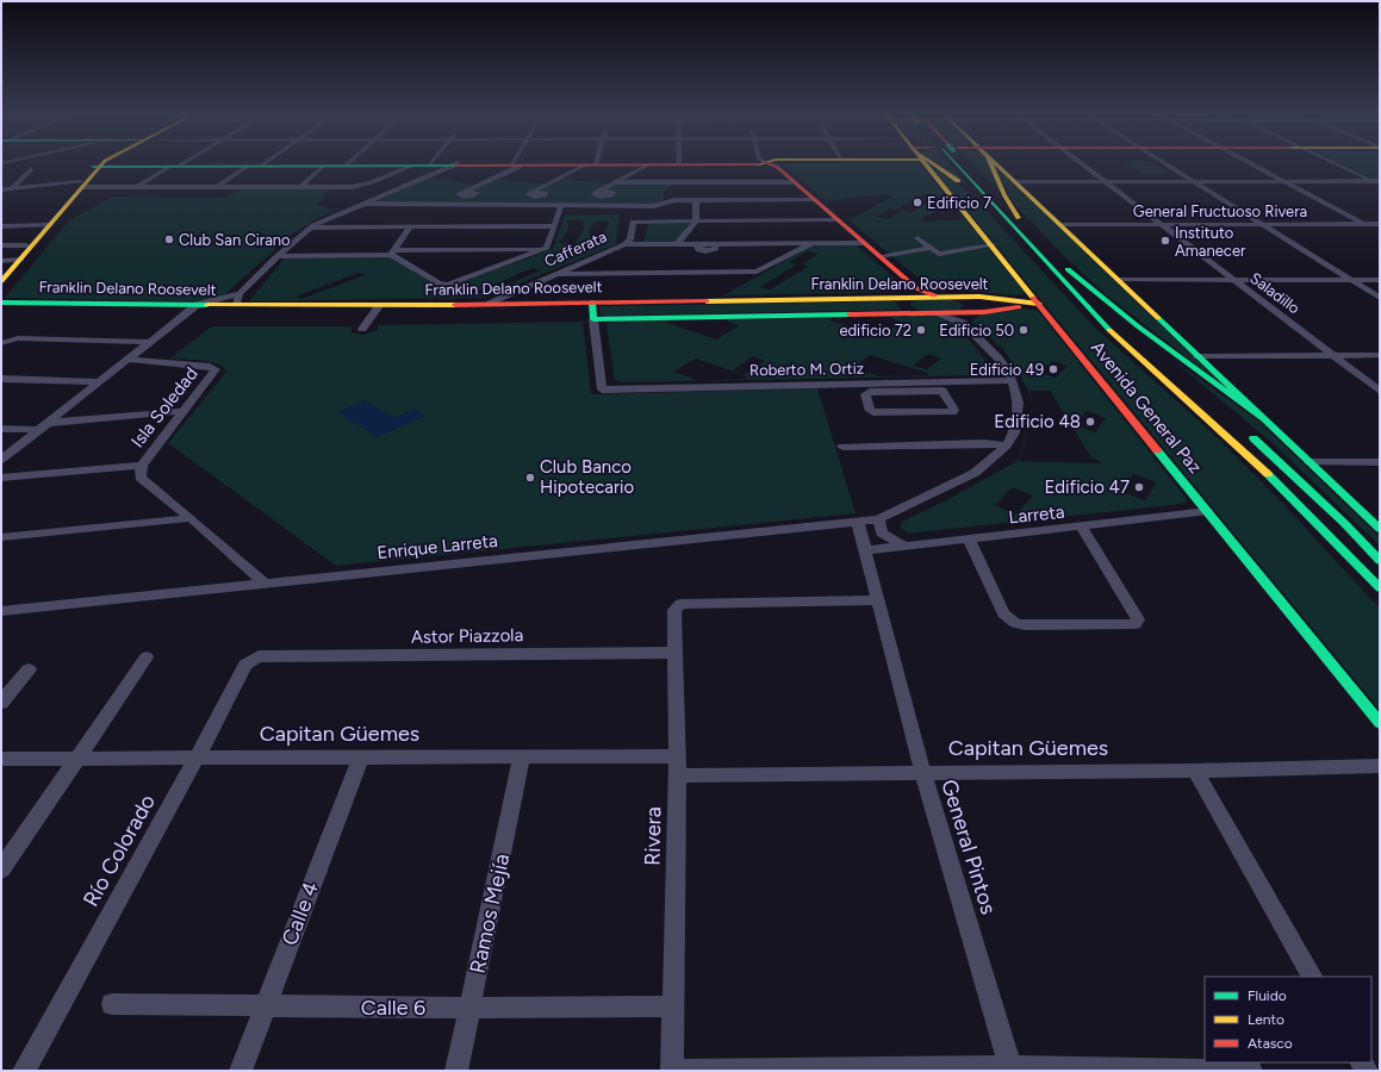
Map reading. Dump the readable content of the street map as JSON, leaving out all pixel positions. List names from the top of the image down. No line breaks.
{"streets":{"main road":["Franklin Delano Roosevelt","Avenida General Paz"],"street":["General Fructuoso Rivera","Cafferata","Saladillo","Roberto M. Ortiz","Isla Soledad","Larreta","Enrique Larreta","Astor Piazzola","Capitan Güemes","Rivera","General Pintos","Río Colorado","Calle 4","Ramos Mejía","Calle 6"]},"crossings":[["General Fructuoso Rivera","Saladillo"],["Cafferata","Franklin Delano Roosevelt"],["Franklin Delano Roosevelt","Roberto M. Ortiz"],["Franklin Delano Roosevelt","Avenida General Paz"],["Isla Soledad","Enrique Larreta"],["Avenida General Paz","Larreta"],["Larreta","General Pintos"],["Enrique Larreta","General Pintos"],["Astor Piazzola","Rivera"],["Astor Piazzola","Río Colorado"],["Capitan Güemes","Rivera"],["Capitan Güemes","General Pintos"],["Capitan Güemes","Río Colorado"],["Capitan Güemes","Calle 4"],["Capitan Güemes","Ramos Mejía"],["Rivera","General Pintos"],["Rivera","Calle 6"],["Calle 4","Calle 6"],["Ramos Mejía","Calle 6"]],"places":["Edificio 7","Club San Cirano","Instituto Amanecer","edificio 72","Edificio 50","Edificio 49","Edificio 48","Club Banco Hipotecario","Edificio 47"],"legend":["Fluido","Lento","Atasco"]}
